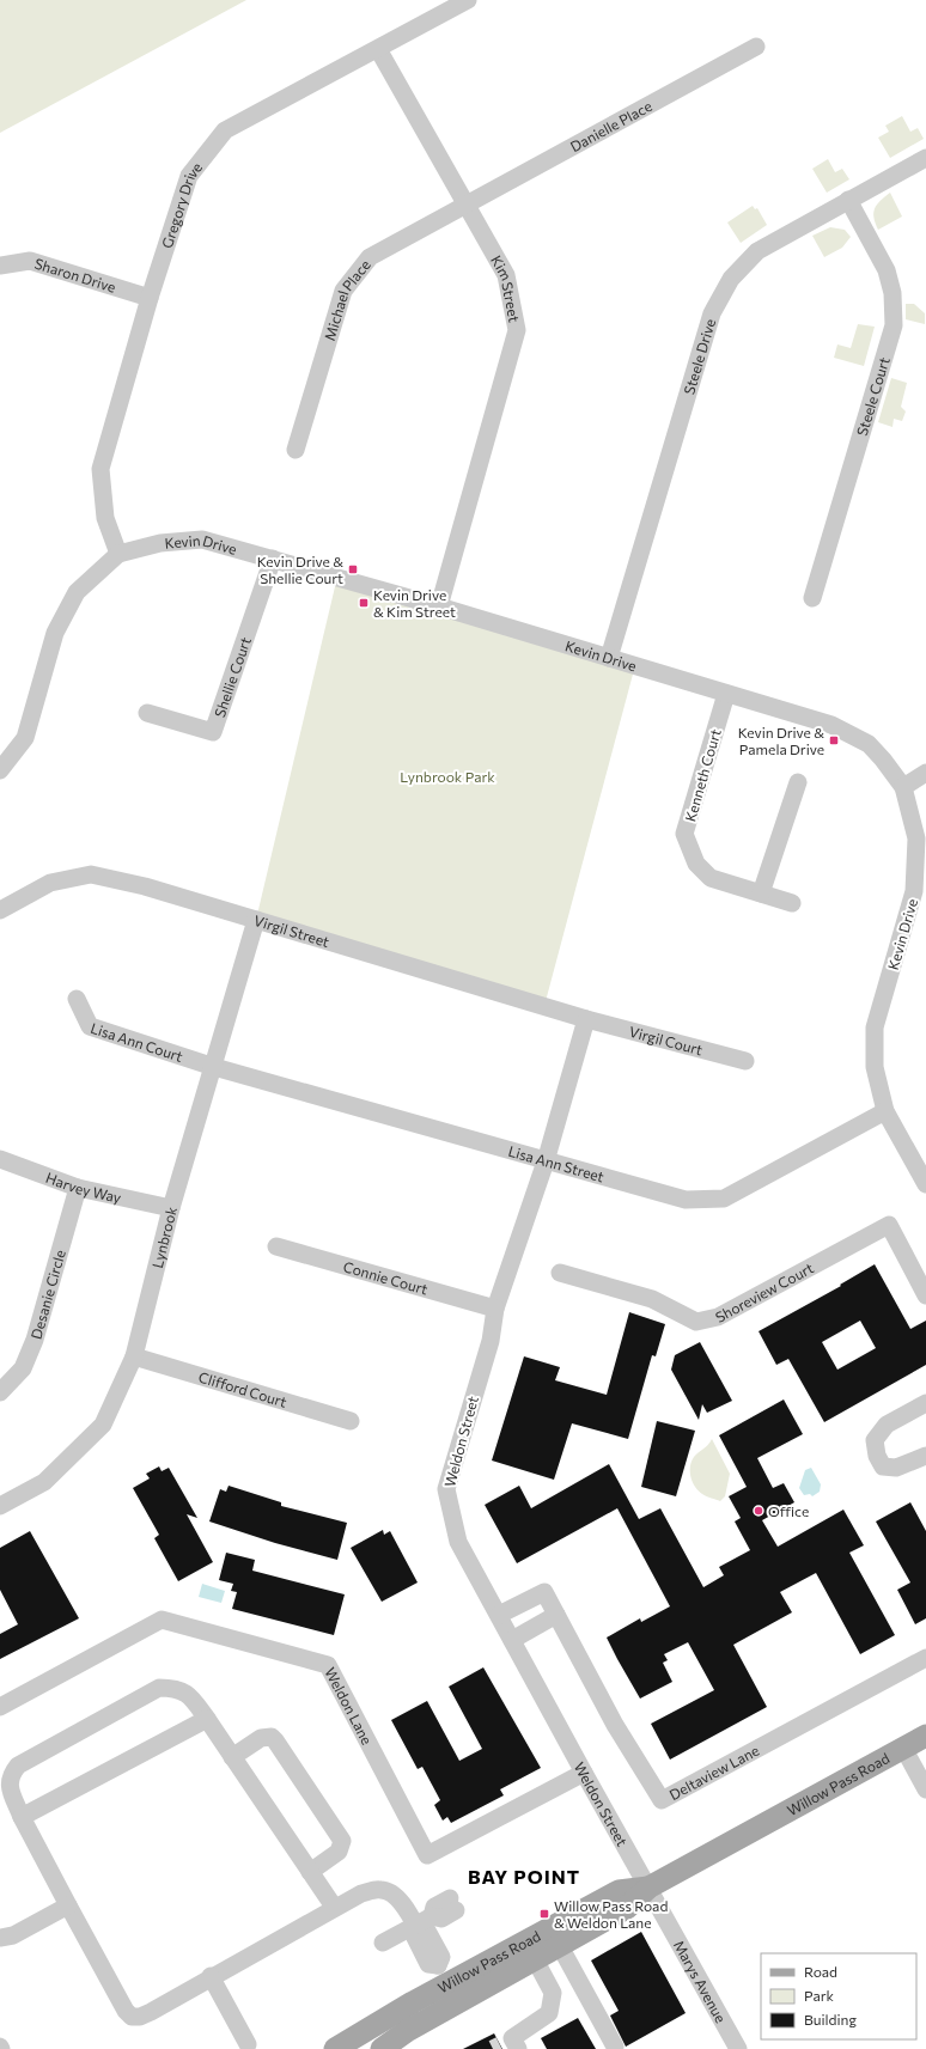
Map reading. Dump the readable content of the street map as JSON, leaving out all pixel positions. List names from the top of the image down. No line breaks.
{"streets":{"main road":["Willow Pass Road"],"street":["Danielle Place","Gregory Drive","Sharon Drive","Kim Street","Michael Place","Steele Drive","Steele Court","Kevin Drive","Shellie Court","Kenneth Court","Virgil Street","Lisa Ann Court","Virgil Court","Lisa Ann Street","Harvey Way","Lynbrook","Connie Court","Shoreview Court","Desanie Circle","Clifford Court","Weldon Street","Weldon Lane","Deltaview Lane","Marys Avenue"]},"crossings":[["Danielle Place","Kim Street"],["Danielle Place","Michael Place"],["Gregory Drive","Sharon Drive"],["Gregory Drive","Kim Street"],["Gregory Drive","Kevin Drive"],["Kim Street","Michael Place"],["Kim Street","Kevin Drive"],["Steele Drive","Steele Court"],["Steele Drive","Kevin Drive"],["Kevin Drive","Shellie Court"],["Kevin Drive","Kenneth Court"],["Kevin Drive","Lisa Ann Street"],["Virgil Street","Virgil Court"],["Virgil Street","Lynbrook"],["Virgil Street","Weldon Street"],["Lisa Ann Court","Lisa Ann Street"],["Lisa Ann Court","Lynbrook"],["Virgil Court","Weldon Street"],["Lisa Ann Street","Lynbrook"],["Lisa Ann Street","Weldon Street"],["Harvey Way","Lynbrook"],["Harvey Way","Desanie Circle"],["Lynbrook","Clifford Court"],["Connie Court","Weldon Street"],["Weldon Street","Weldon Lane"],["Weldon Street","Deltaview Lane"],["Weldon Street","Willow Pass Road"],["Weldon Street","Marys Avenue"],["Willow Pass Road","Marys Avenue"]],"districts":["BAY POINT"],"parks":["Lynbrook Park"],"places":{"transit":["Kevin Drive & Shellie Court","Kevin Drive & Kim Street","Kevin Drive & Pamela Drive","Willow Pass Road & Weldon Lane"],"other":["Office"]},"legend":["Road","Park","Building"]}
